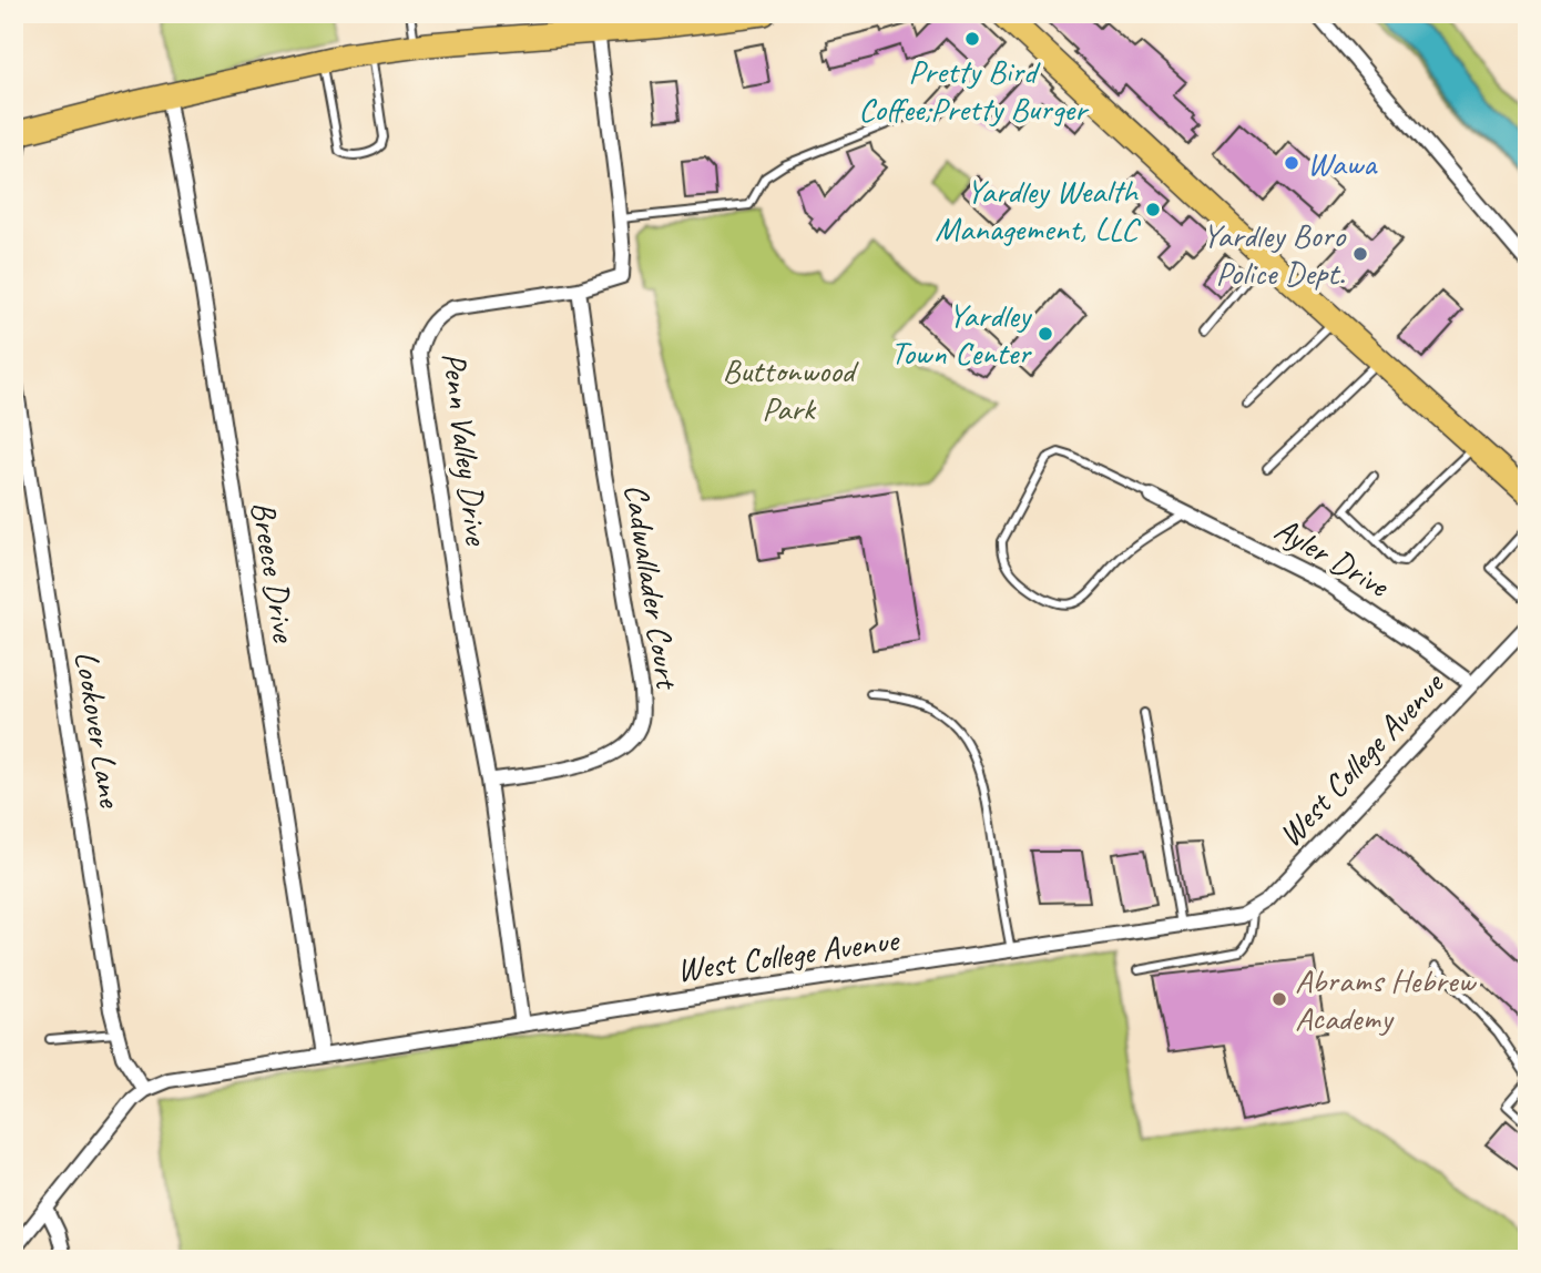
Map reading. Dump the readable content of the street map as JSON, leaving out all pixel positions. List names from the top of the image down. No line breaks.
{"streets":{"street":["Penn Valley Drive","Ayler Drive","Breece Drive","Cadwallader Court","Lookover Lane","West College Avenue"]},"crossings":[["Penn Valley Drive","Cadwallader Court"],["Penn Valley Drive","West College Avenue"],["Ayler Drive","West College Avenue"],["Breece Drive","West College Avenue"],["Lookover Lane","West College Avenue"]],"parks":["Buttonwood Park"],"places":["Pretty Bird Coffee;Pretty Burger","Wawa","Yardley Wealth Management, LLC","Yardley Boro Police Dept.","Yardley Town Center","Abrams Hebrew Academy"]}
